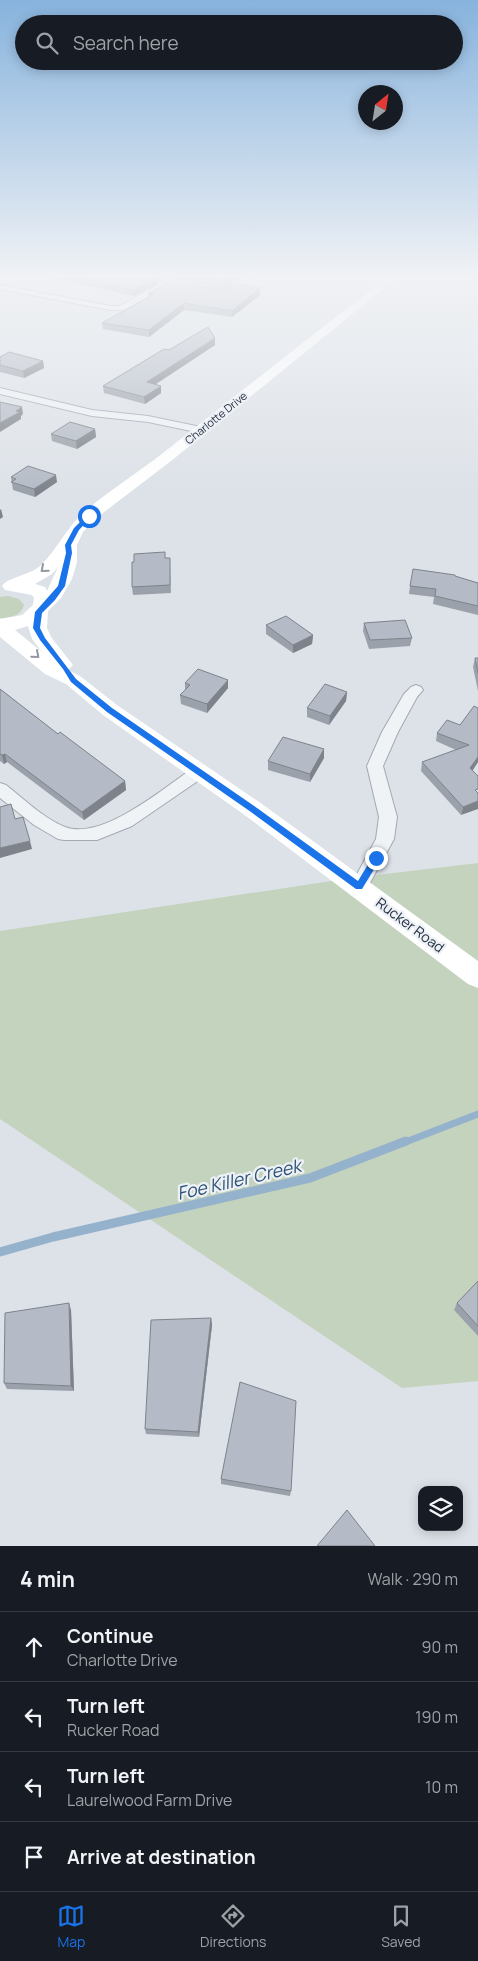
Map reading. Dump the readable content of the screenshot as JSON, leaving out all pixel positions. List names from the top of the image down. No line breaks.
{"streets":{"street":["Charlotte Drive","Rucker Road"]},"crossings":[["Charlotte Drive","Rucker Road"]],"water":["Foe Killer Creek"],"north":"top right","page":{"search":"Search here","heading":["4 min","Walk · 290 m"],"list":[["Continue","Charlotte Drive","90 m"],["Turn left","Rucker Road","190 m"],["Turn left","Laurelwood Farm Drive","10 m"],"Arrive at destination"],"nav":["Map","Directions","Saved"]}}
